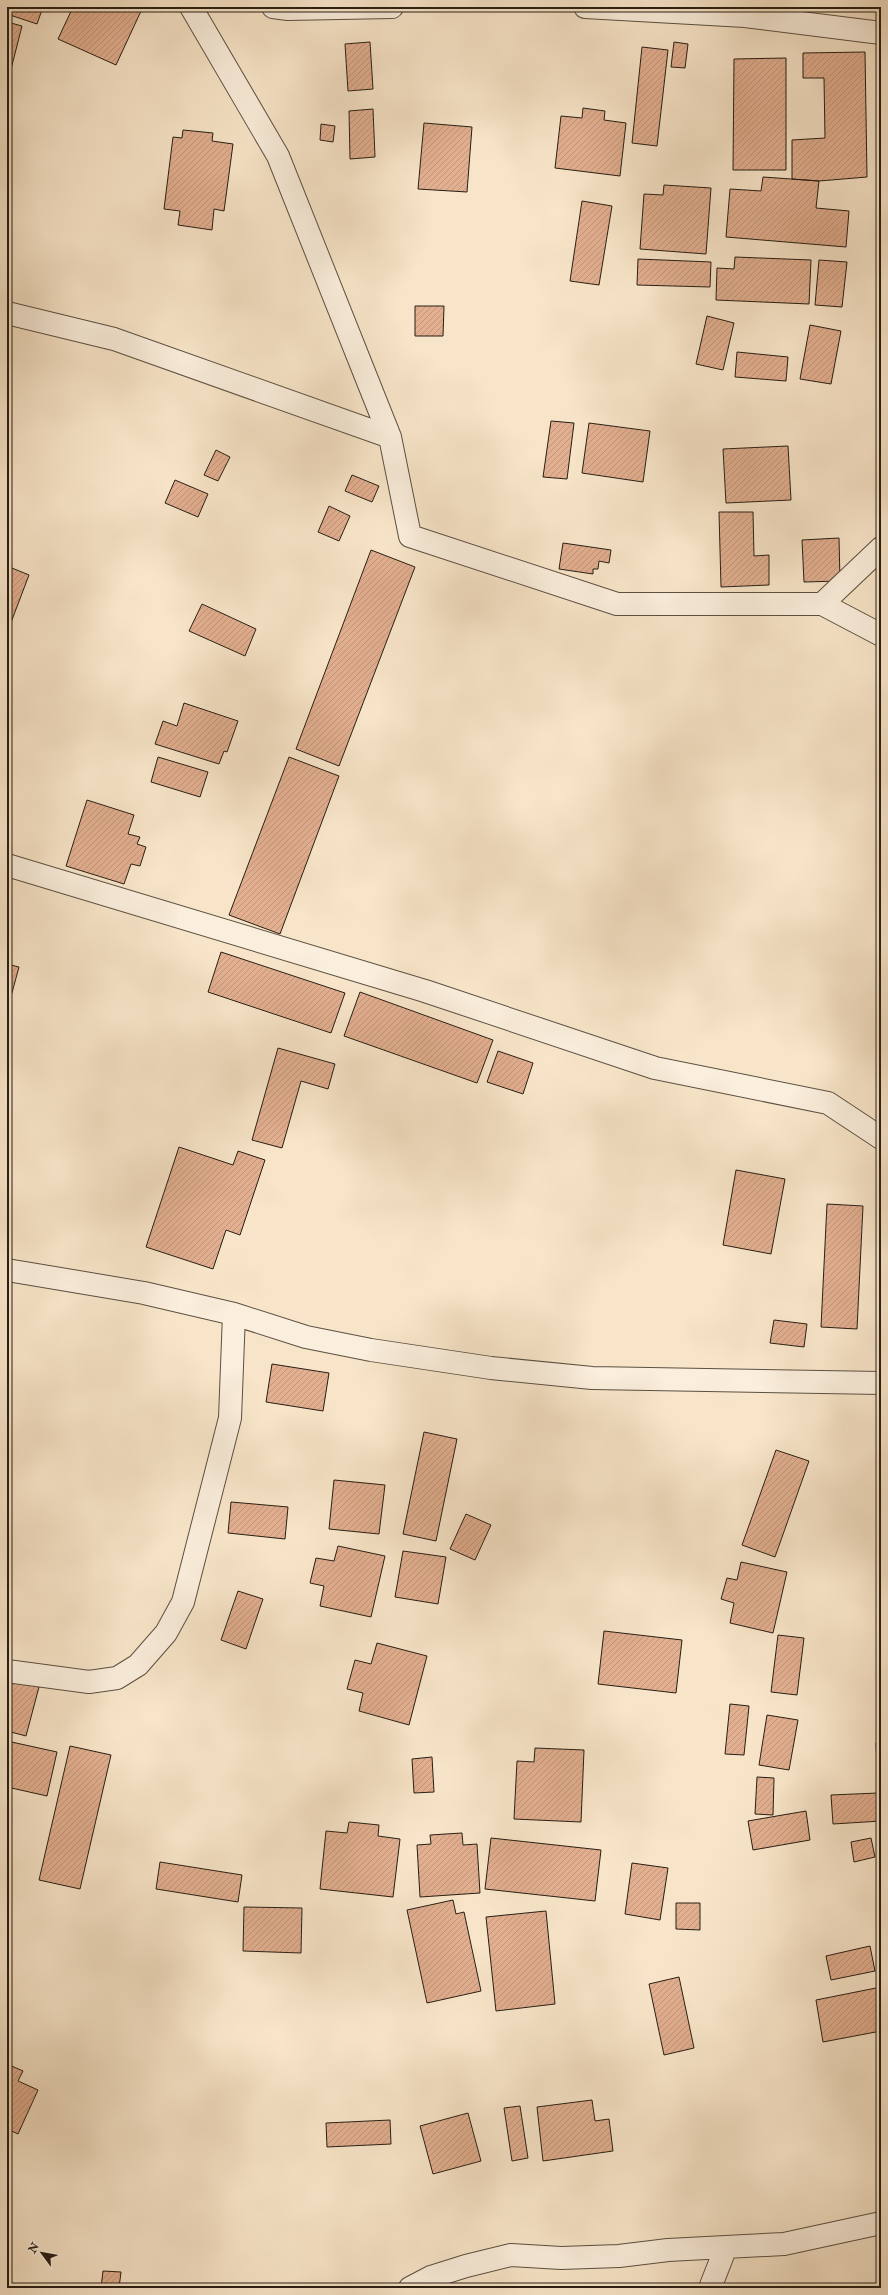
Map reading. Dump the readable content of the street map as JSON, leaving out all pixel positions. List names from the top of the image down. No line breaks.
{"north":"top left"}
